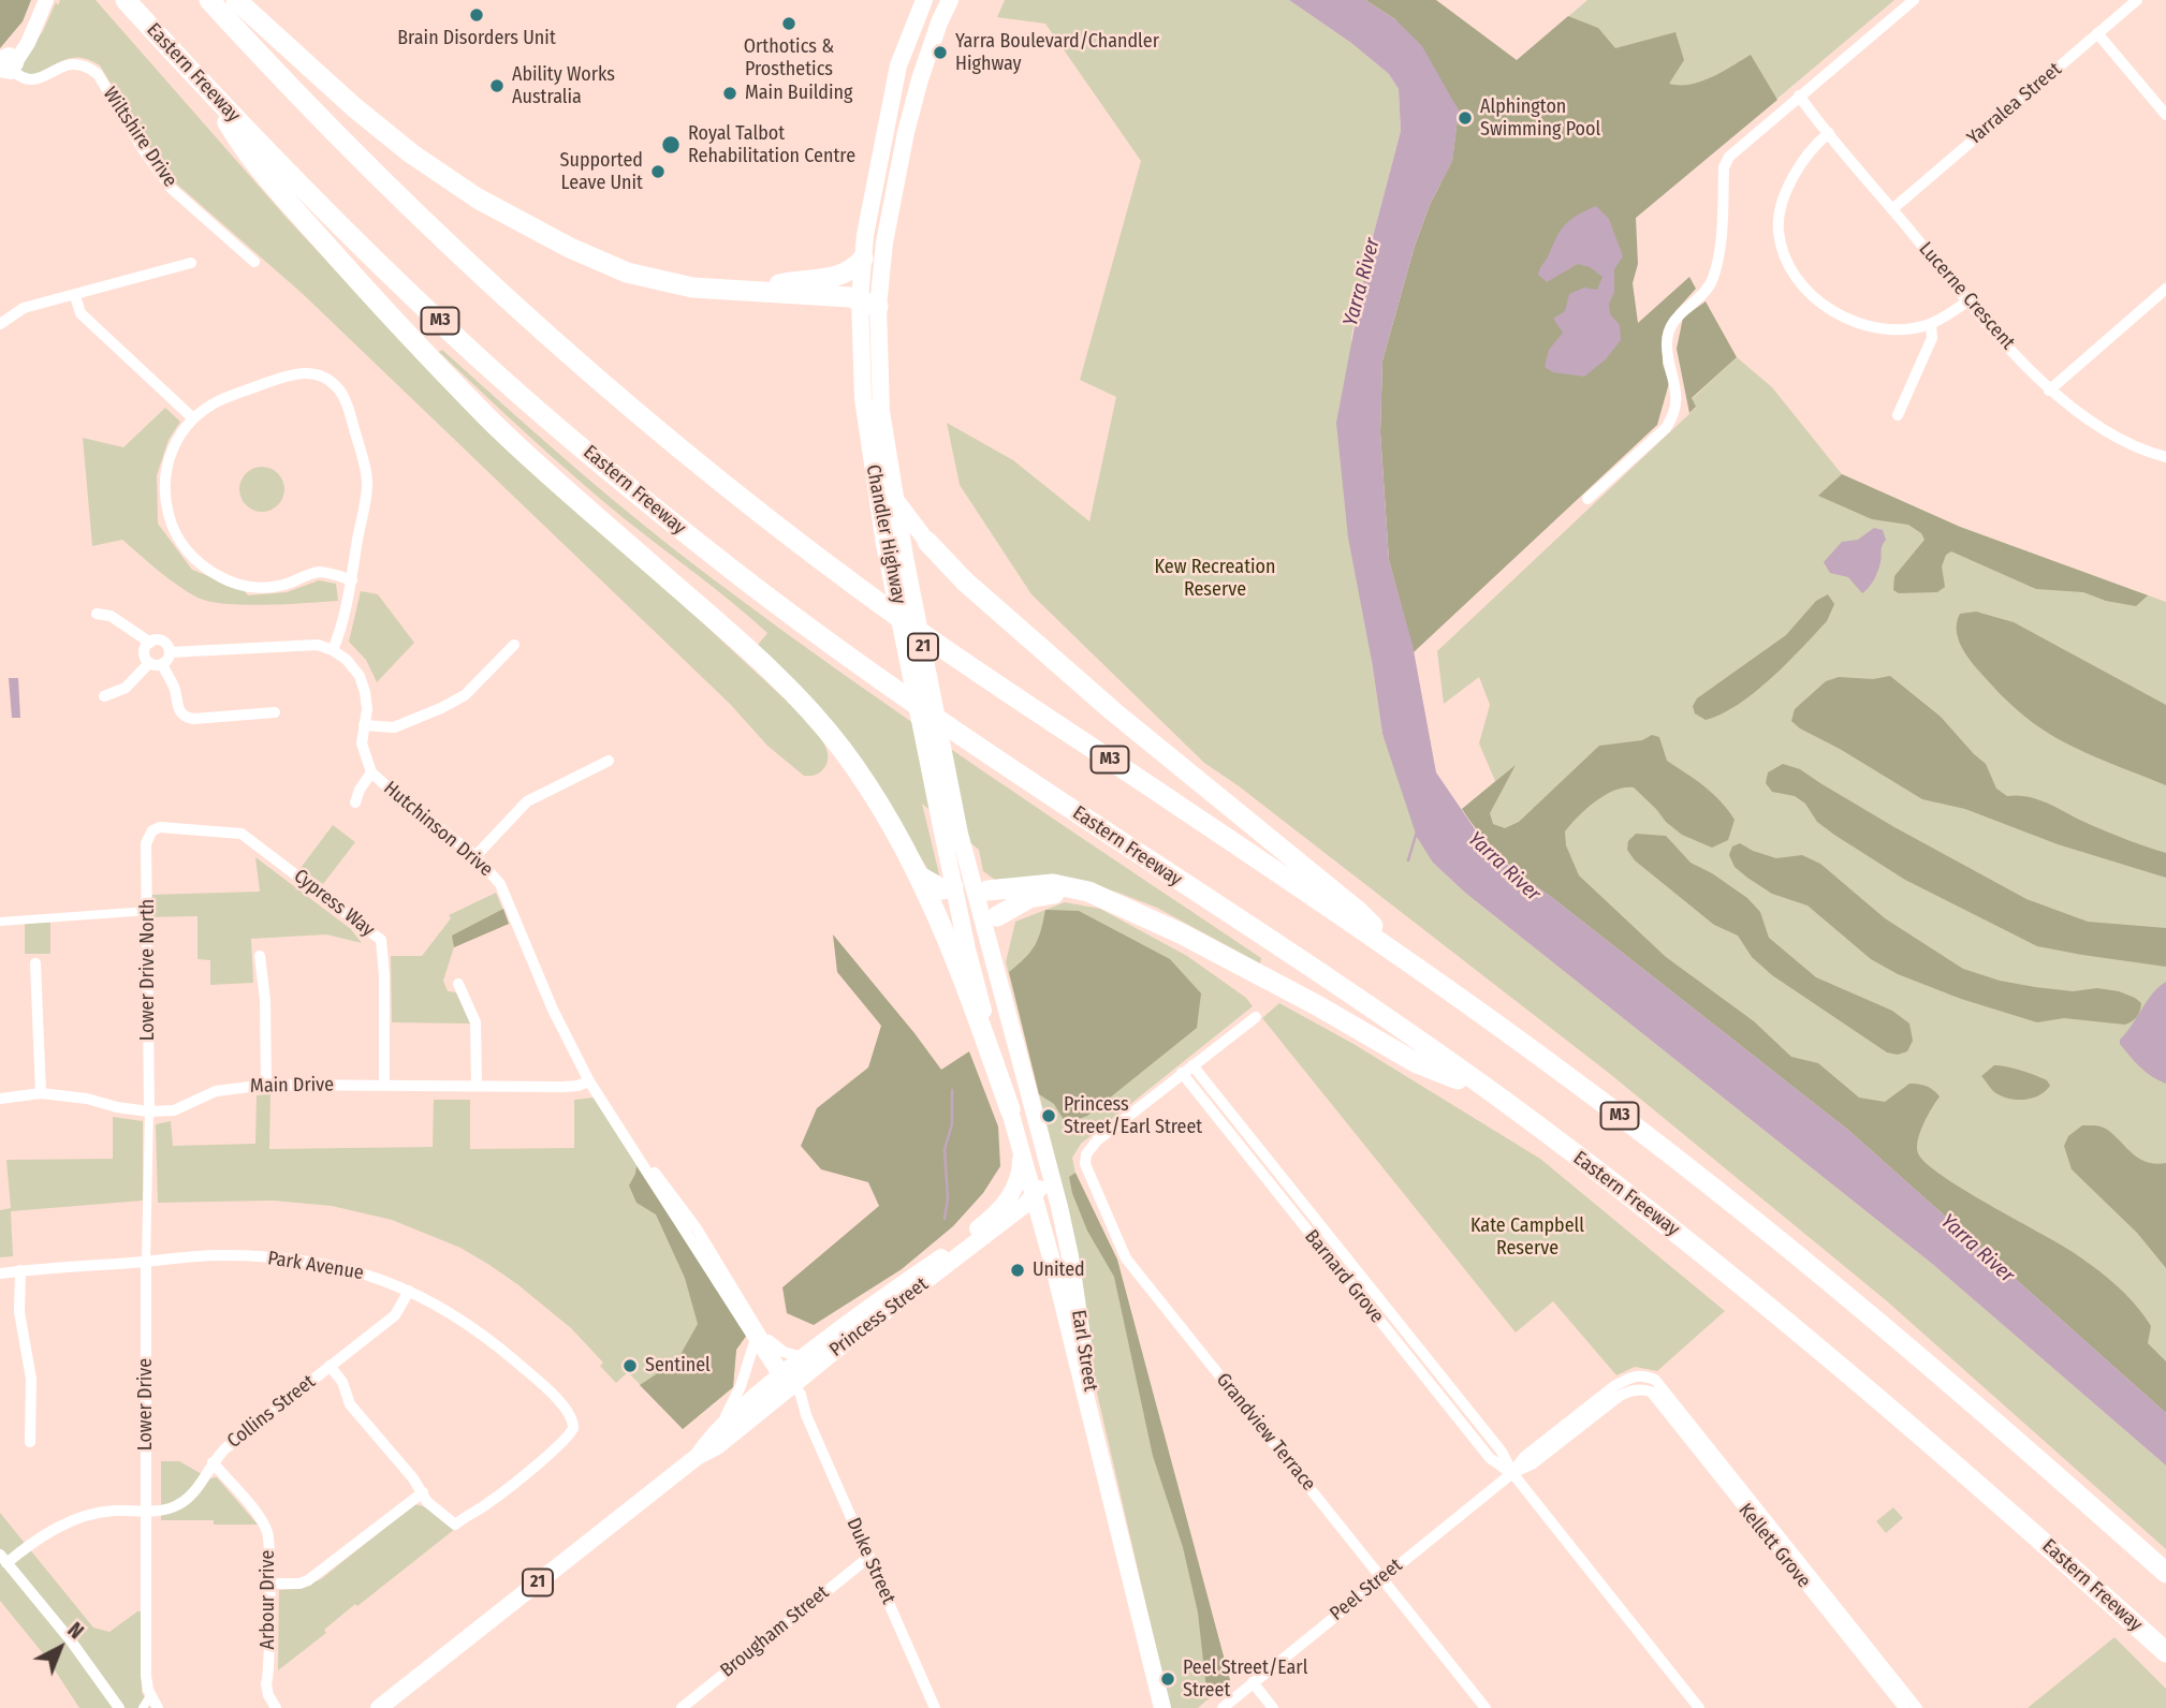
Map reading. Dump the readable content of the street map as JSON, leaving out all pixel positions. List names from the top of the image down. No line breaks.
{"streets":{"highway":["Eastern Freeway","M3"],"main road":["Chandler Highway","21","Princess Street","Earl Street"],"street":["Yarralea Street","Wiltshire Drive","Lucerne Crescent","Hutchinson Drive","Cypress Way","Lower Drive North","Main Drive","Park Avenue","Barnard Grove","Lower Drive","Collins Street","Grandview Terrace","Kellett Grove","Duke Street","Peel Street","Arbour Drive","Brougham Street"]},"crossings":[["Yarralea Street","Lucerne Crescent"],["Chandler Highway","Princess Street"],["Chandler Highway","Earl Street"],["Hutchinson Drive","Main Drive"],["Hutchinson Drive","Princess Street"],["Hutchinson Drive","Duke Street"],["Cypress Way","Lower Drive North"],["Cypress Way","Main Drive"],["Lower Drive North","Main Drive"],["Lower Drive North","Lower Drive"],["Main Drive","Lower Drive"],["Park Avenue","Lower Drive"],["Park Avenue","Collins Street"],["Barnard Grove","Grandview Terrace"],["Barnard Grove","Peel Street"],["Princess Street","Earl Street"],["Princess Street","Duke Street"],["Lower Drive","Collins Street"],["Collins Street","Arbour Drive"],["Grandview Terrace","Peel Street"],["Kellett Grove","Peel Street"],["Duke Street","Brougham Street"]],"water":["Yarra River"],"parks":["Kew Recreation Reserve","Kate Campbell Reserve"],"places":["Brain Disorders Unit","Orthotics & Prosthetics","Yarra Boulevard/Chandler Highway","Ability Works Australia","Main Building","Alphington Swimming Pool","Royal Talbot Rehabilitation Centre","Supported Leave Unit","Princess Street/Earl Street","United","Sentinel","Peel Street/Earl Street"],"north":"top right"}
